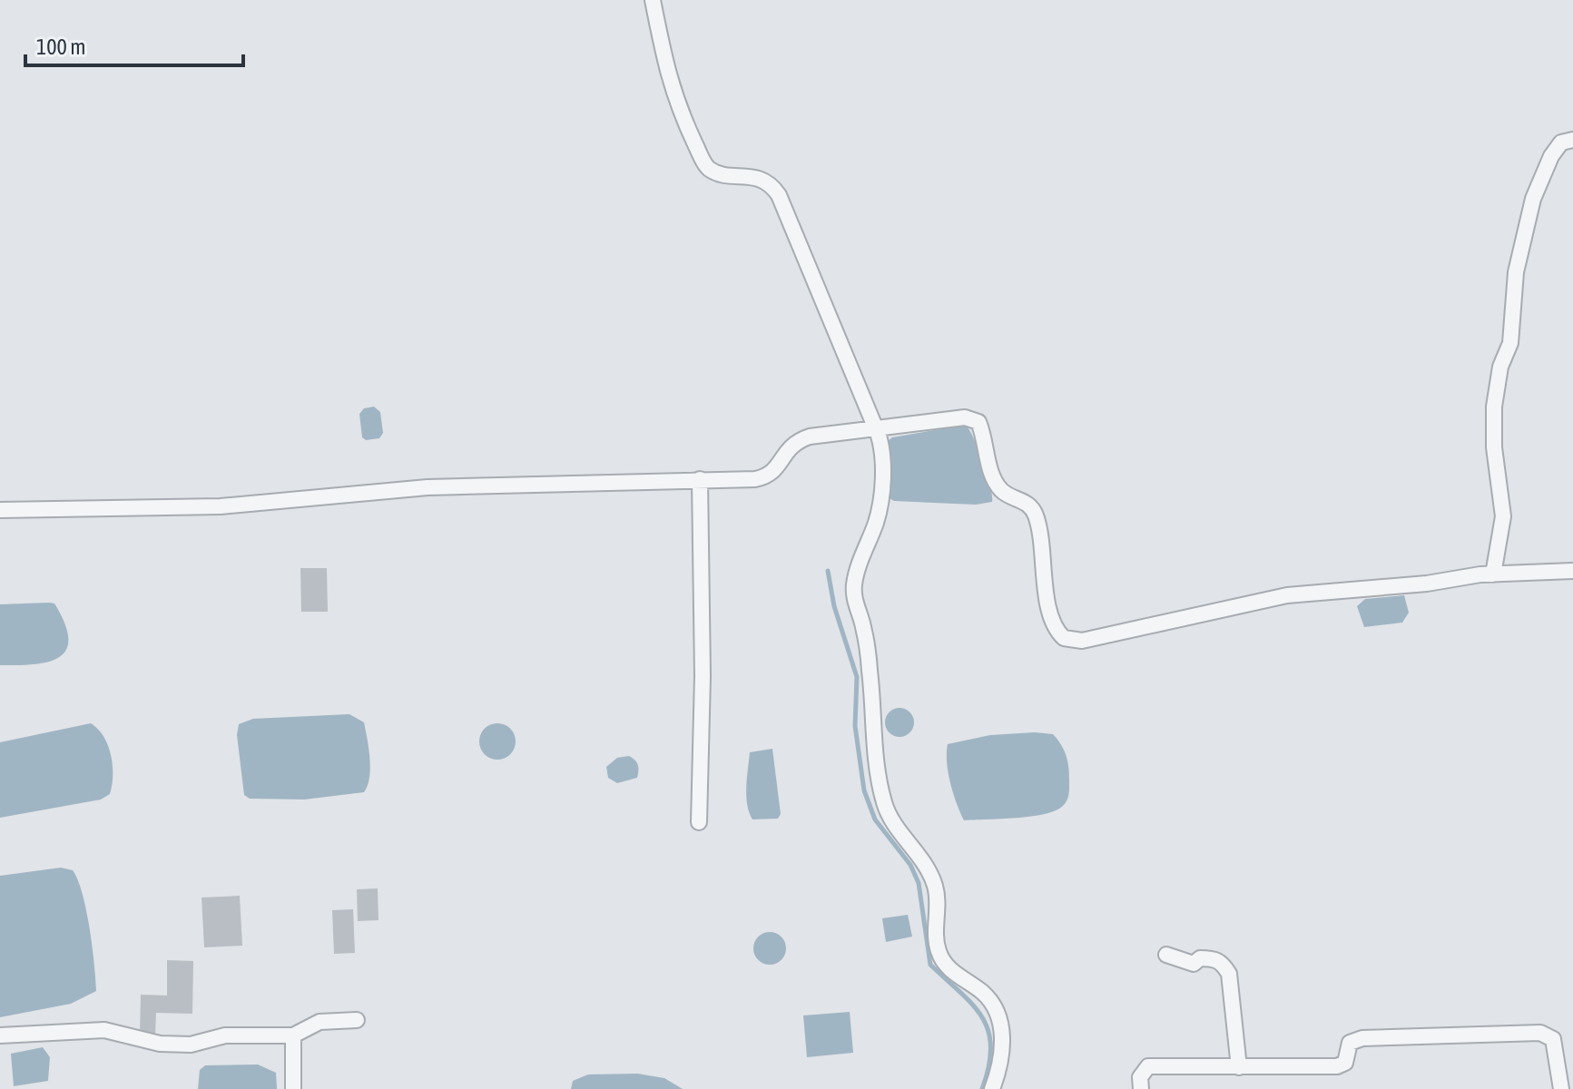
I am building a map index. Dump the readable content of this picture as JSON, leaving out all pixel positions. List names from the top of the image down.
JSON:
{
  "scale_bar": "100 m"
}
